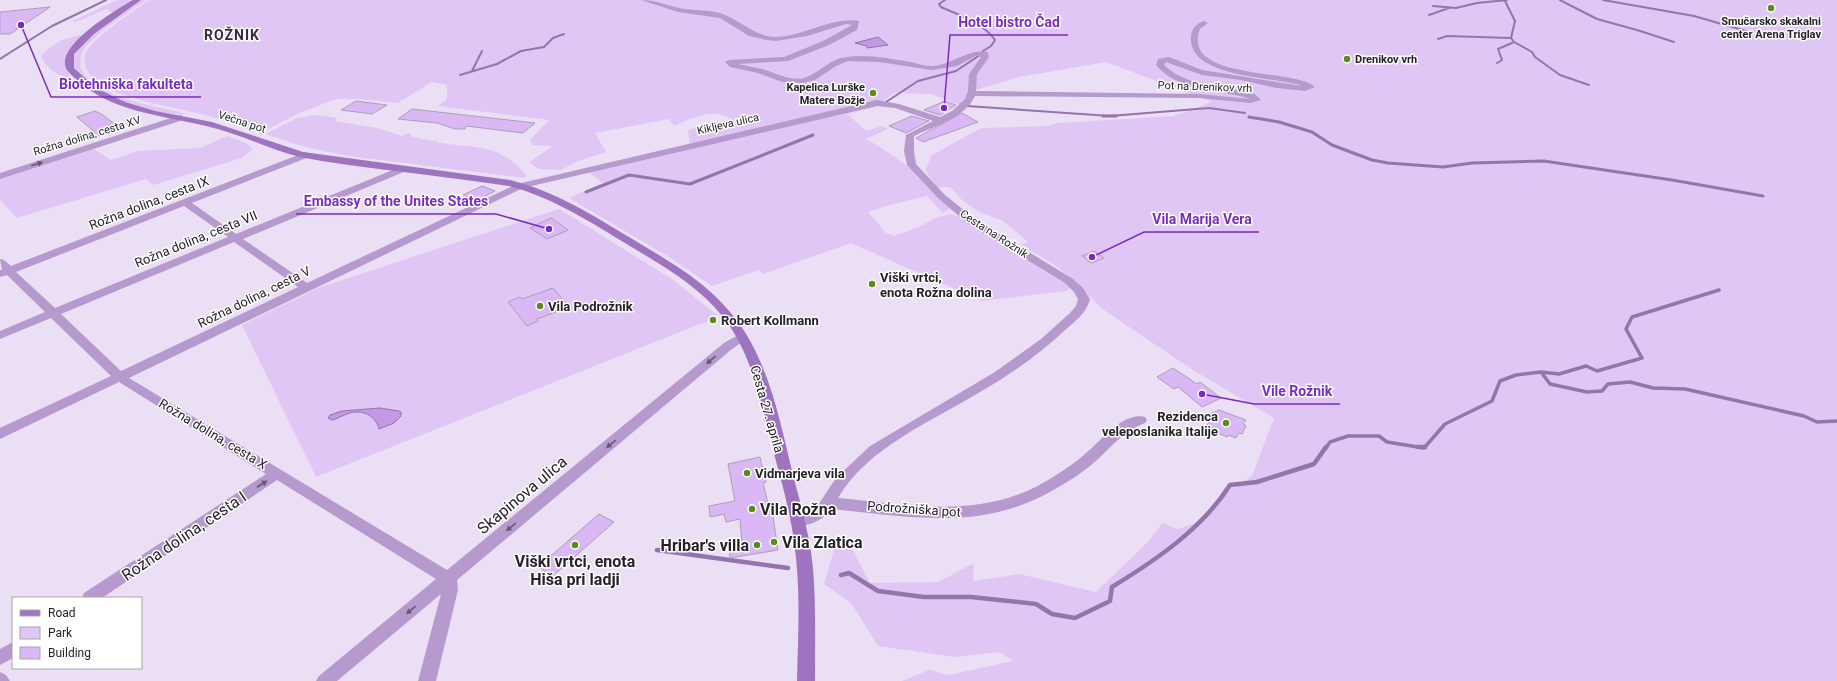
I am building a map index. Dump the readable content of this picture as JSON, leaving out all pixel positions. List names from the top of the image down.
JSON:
{
  "streets": {
    "main road": ["Večna pot", "Cesta 27. aprila"],
    "street": [
      "Pot na Drenikov vrh",
      "Kikljeva ulica",
      "Rožna dolina, cesta XV",
      "Rožna dolina, cesta IX",
      "Cesta na Rožnik",
      "Rožna dolina, cesta VII",
      "Rožna dolina, cesta V",
      "Rožna dolina, cesta X",
      "Skapinova ulica",
      "Podrožniška pot",
      "Rožna dolina, cesta I"
    ]
  },
  "crossings": [
    ["Pot na Drenikov vrh", "Cesta na Rožnik"],
    ["Večna pot", "Kikljeva ulica"],
    ["Večna pot", "Rožna dolina, cesta XV"],
    ["Večna pot", "Rožna dolina, cesta IX"],
    ["Večna pot", "Rožna dolina, cesta VII"],
    ["Večna pot", "Rožna dolina, cesta V"],
    ["Večna pot", "Cesta 27. aprila"],
    ["Kikljeva ulica", "Cesta na Rožnik"],
    ["Kikljeva ulica", "Rožna dolina, cesta V"],
    ["Kikljeva ulica", "Cesta 27. aprila"],
    ["Rožna dolina, cesta IX", "Rožna dolina, cesta X"],
    ["Cesta na Rožnik", "Cesta 27. aprila"],
    ["Cesta na Rožnik", "Podrožniška pot"],
    ["Rožna dolina, cesta VII", "Rožna dolina, cesta X"],
    ["Rožna dolina, cesta V", "Cesta 27. aprila"],
    ["Rožna dolina, cesta V", "Rožna dolina, cesta X"],
    ["Cesta 27. aprila", "Skapinova ulica"],
    ["Rožna dolina, cesta X", "Skapinova ulica"],
    ["Rožna dolina, cesta X", "Rožna dolina, cesta I"]
  ],
  "one_way": ["Rožna dolina, cesta XV", "Skapinova ulica", "Rožna dolina, cesta I"],
  "districts": ["ROŽNIK"],
  "places": [
    "Smučarsko skakalni center Arena Triglav",
    "Biotehniška fakulteta",
    "Drenikov vrh",
    "Kapelica Lurške Matere Božje",
    "Hotel bistro Čad",
    "Embassy of the Unites States",
    "Vila Marija Vera",
    "Viški vrtci, enota Rožna dolina",
    "Vila Podrožnik",
    "Robert Kollmann",
    "Vile Rožnik",
    "Rezidenca veleposlanika Italije",
    "Vidmarjeva vila",
    "Vila Rožna",
    "Vila Zlatica",
    "Viški vrtci, enota Hiša pri ladji",
    "Hribar's villa"
  ],
  "legend": ["Road", "Park", "Building"]
}
